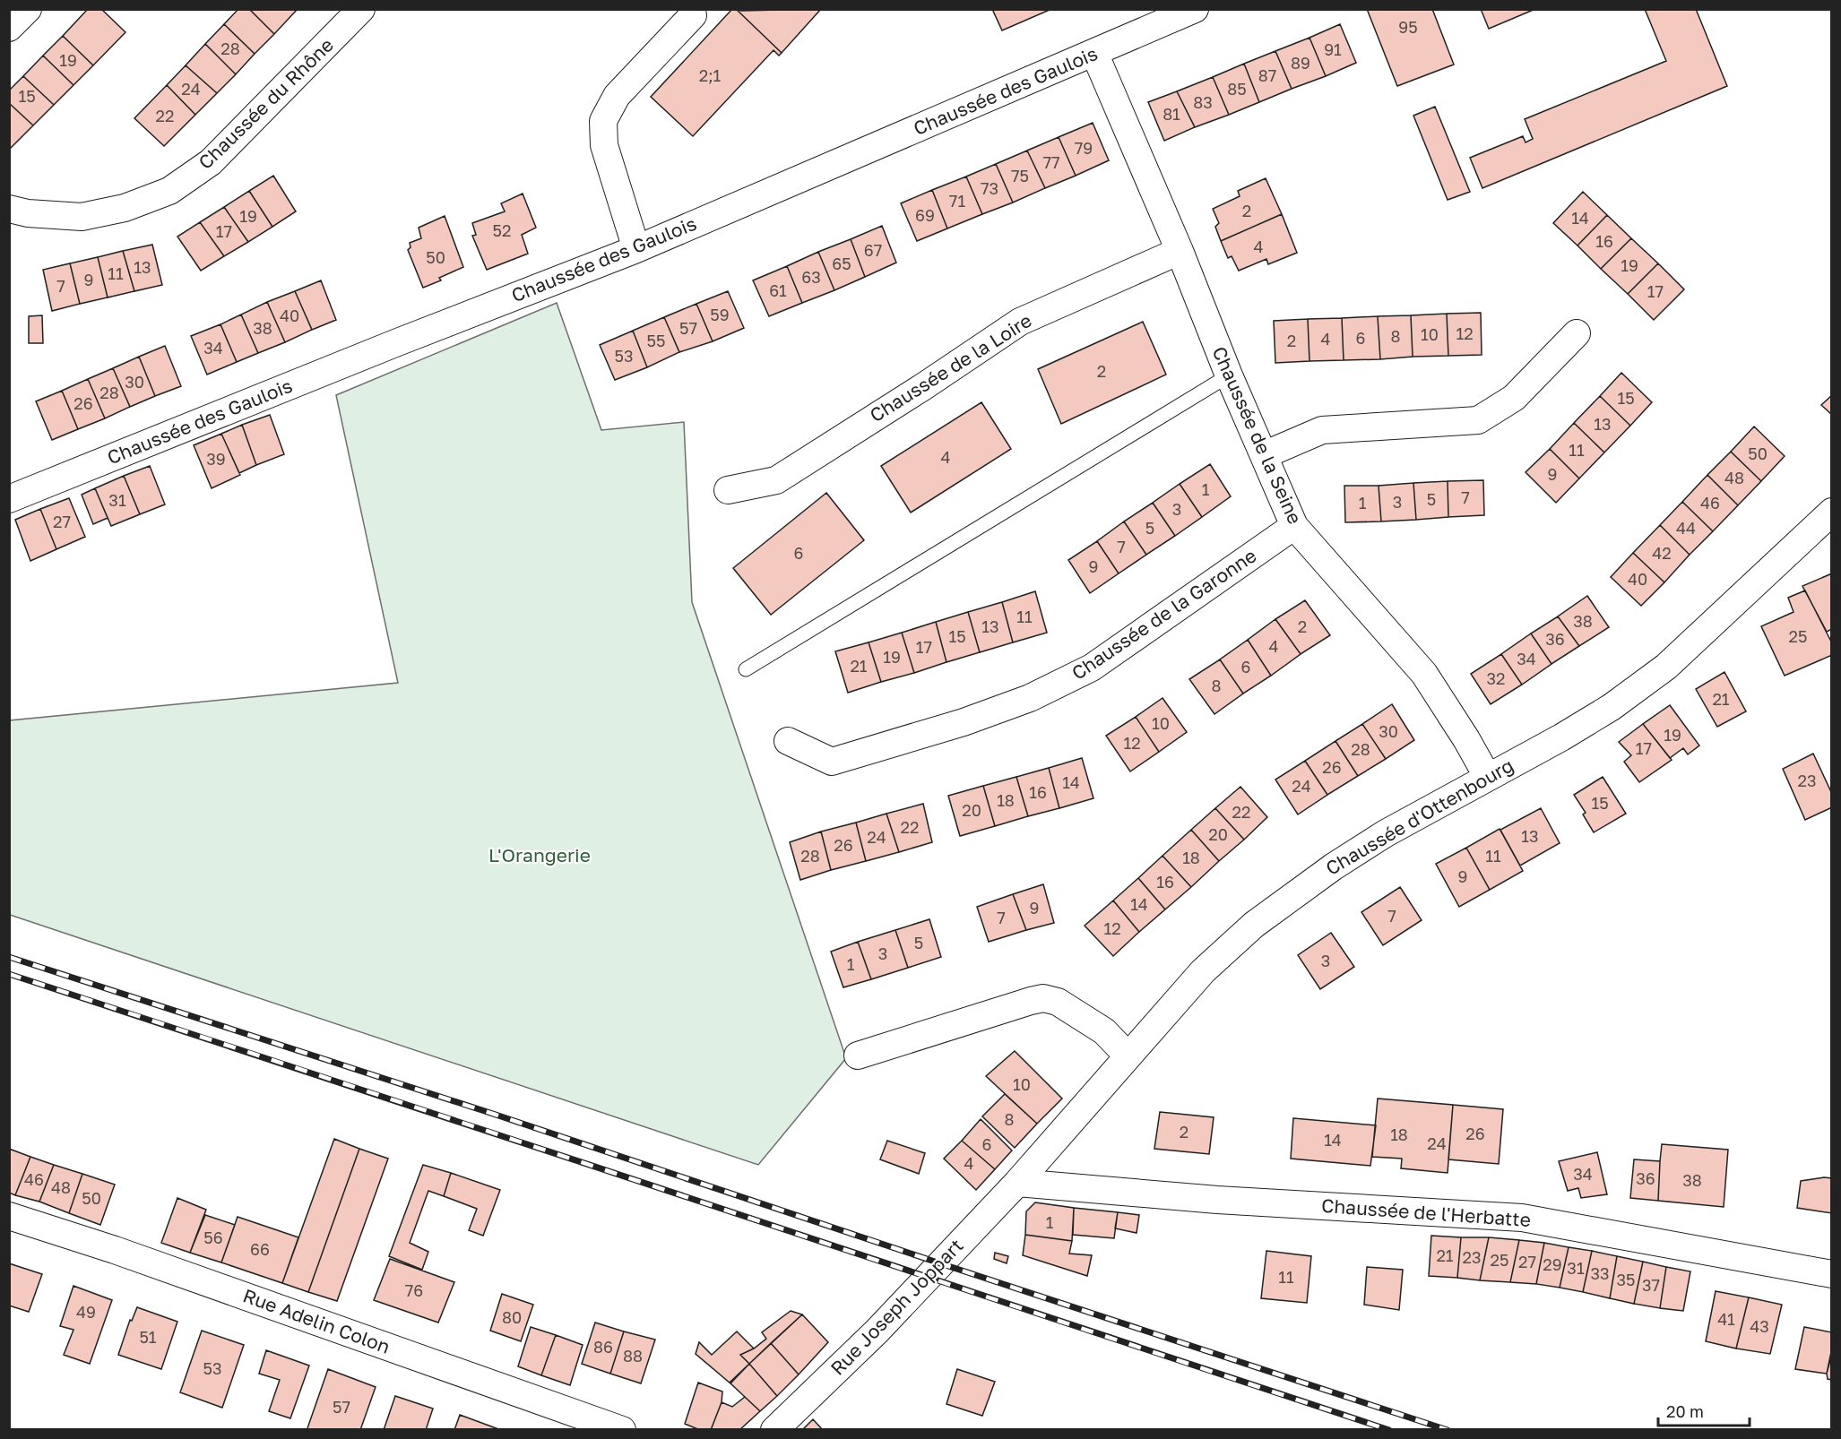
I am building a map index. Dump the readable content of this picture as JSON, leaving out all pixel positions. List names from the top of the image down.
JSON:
{
  "streets": {
    "street": [
      "Chaussée des Gaulois",
      "Chaussée du Rhône",
      "Chaussée de la Loire",
      "Chaussée de la Seine",
      "Chaussée de la Garonne",
      "Chaussée d'Ottenbourg",
      "Chaussée de l'Herbatte",
      "Rue Joseph Joppart",
      "Rue Adelin Colon"
    ]
  },
  "crossings": [
    ["Chaussée des Gaulois", "Chaussée de la Seine"],
    ["Chaussée de la Loire", "Chaussée de la Seine"],
    ["Chaussée de la Seine", "Chaussée de la Garonne"],
    ["Chaussée de la Seine", "Chaussée d'Ottenbourg"],
    ["Chaussée d'Ottenbourg", "Chaussée de l'Herbatte"],
    ["Chaussée d'Ottenbourg", "Rue Joseph Joppart"],
    ["Chaussée de l'Herbatte", "Rue Joseph Joppart"]
  ],
  "parks": ["L'Orangerie"],
  "house_numbers": [
    "95",
    "28",
    "91",
    "19",
    "89",
    "2;1",
    "87",
    "24",
    "85",
    "15",
    "83",
    "81",
    "22",
    "79",
    "77",
    "75",
    "73",
    "71",
    "2",
    "69",
    "19",
    "14",
    "52",
    "17",
    "16",
    "4",
    "67",
    "50",
    "65",
    "19",
    "13",
    "11",
    "63",
    "9",
    "7",
    "61",
    "17",
    "59",
    "40",
    "38",
    "57",
    "12",
    "10",
    "8",
    "6",
    "4",
    "55",
    "2",
    "34",
    "53",
    "2",
    "30",
    "28",
    "15",
    "26",
    "13",
    "11",
    "50",
    "4",
    "39",
    "9",
    "48",
    "1",
    "7",
    "5",
    "31",
    "3",
    "1",
    "46",
    "3",
    "27",
    "5",
    "44",
    "7",
    "6",
    "42",
    "9",
    "40",
    "11",
    "38",
    "13",
    "2",
    "15",
    "25",
    "36",
    "4",
    "17",
    "19",
    "34",
    "21",
    "6",
    "32",
    "8",
    "21",
    "10",
    "30",
    "19",
    "12",
    "17",
    "28",
    "26",
    "23",
    "14",
    "24",
    "16",
    "18",
    "15",
    "20",
    "22",
    "22",
    "20",
    "13",
    "24",
    "26",
    "28",
    "11",
    "18",
    "9",
    "16",
    "14",
    "9",
    "7",
    "7",
    "12",
    "5",
    "3",
    "3",
    "1",
    "10",
    "8",
    "2",
    "26",
    "18",
    "14",
    "24",
    "6",
    "4",
    "34",
    "36",
    "46",
    "38",
    "48",
    "50",
    "1",
    "56",
    "66",
    "21",
    "23",
    "25",
    "27",
    "29",
    "31",
    "33",
    "11",
    "35",
    "37",
    "76",
    "49",
    "80",
    "41",
    "43",
    "51",
    "86",
    "88",
    "53",
    "57"
  ],
  "scale_bar": "20 m"
}
